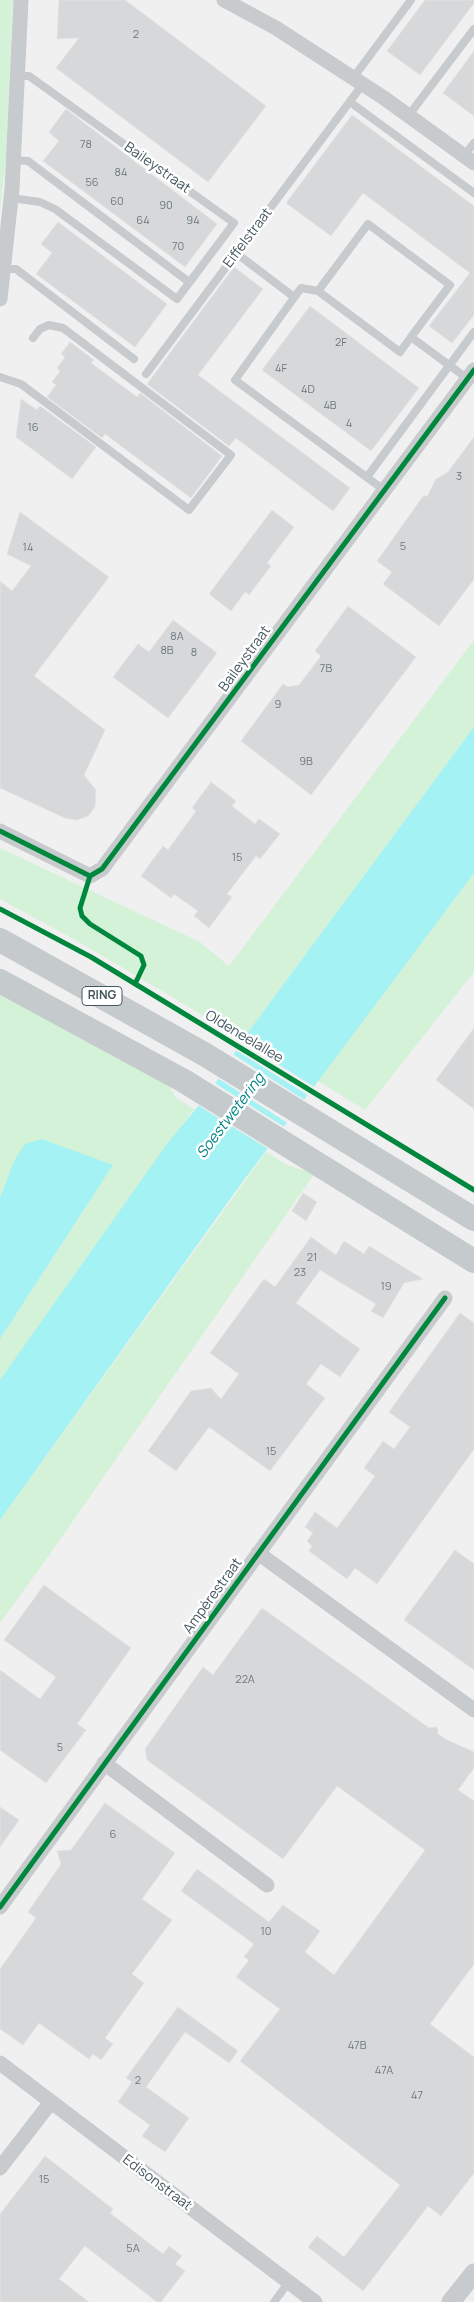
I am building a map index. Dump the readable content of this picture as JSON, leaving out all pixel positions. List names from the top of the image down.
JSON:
{
  "streets": {
    "main road": ["RING"],
    "street": ["Baileystraat", "Ampèrestraat", "Edisonstraat"],
    "lane": ["Eiffelstraat"],
    "cycle path": ["Oldeneelallee"]
  },
  "water": ["Soestwetering"],
  "house_numbers": [
    "2",
    "78",
    "84",
    "56",
    "60",
    "90",
    "64",
    "94",
    "70",
    "2F",
    "4F",
    "4D",
    "4B",
    "4",
    "16",
    "3",
    "5",
    "14",
    "8A",
    "8B",
    "8",
    "7B",
    "9",
    "9B",
    "15",
    "21",
    "23",
    "19",
    "15",
    "22A",
    "5",
    "6",
    "10",
    "47B",
    "47A",
    "2",
    "47",
    "15",
    "5A"
  ]
}
